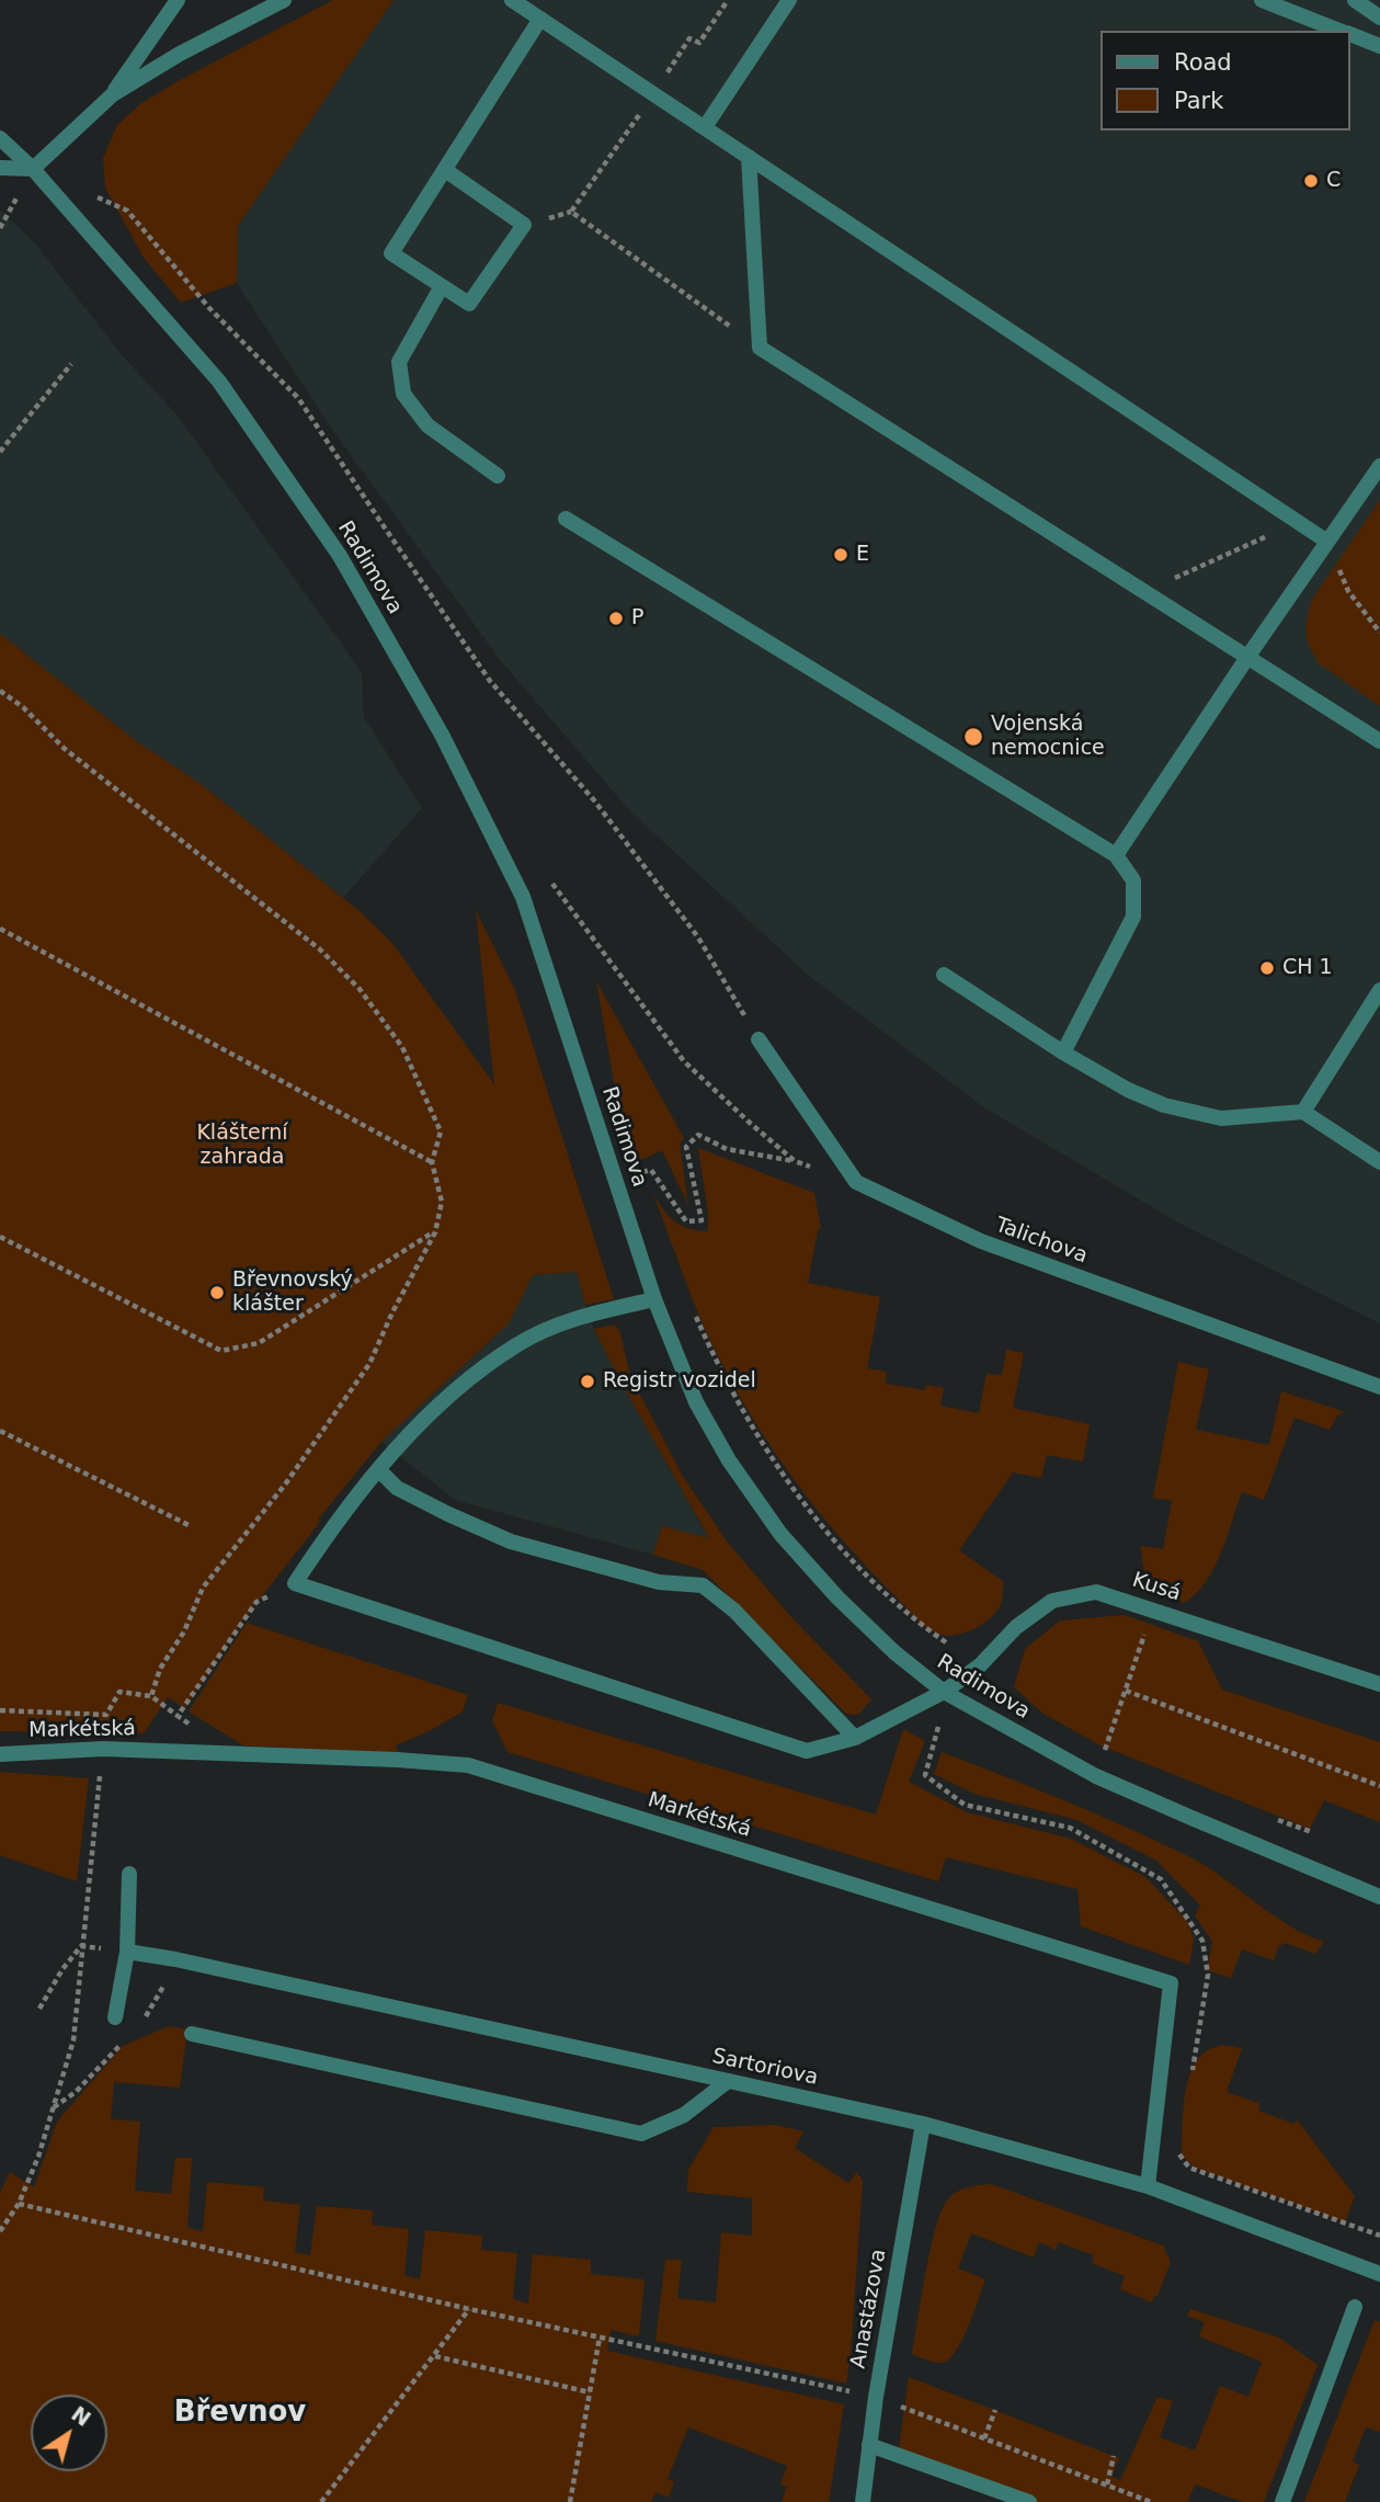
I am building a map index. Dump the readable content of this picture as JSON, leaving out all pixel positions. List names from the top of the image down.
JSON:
{
  "streets": {
    "street": [
      "Radimova",
      "Talichova",
      "Kusá",
      "Markétská",
      "Sartoriova",
      "Anastázova"
    ]
  },
  "crossings": [
    ["Radimova", "Kusá"],
    ["Markétská", "Sartoriova"],
    ["Sartoriova", "Anastázova"]
  ],
  "districts": ["Břevnov"],
  "parks": ["Klášterní zahrada"],
  "places": [
    "C",
    "E",
    "P",
    "Vojenská nemocnice",
    "CH 1",
    "Břevnovský klášter",
    "Registr vozidel"
  ],
  "legend": ["Road", "Park"],
  "north": "top right"
}
